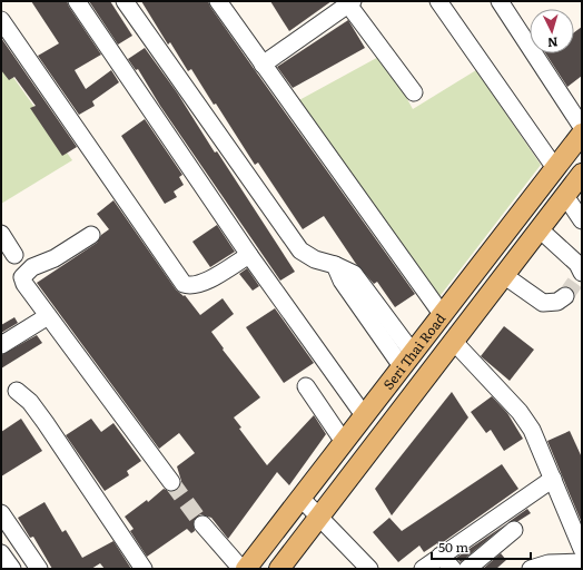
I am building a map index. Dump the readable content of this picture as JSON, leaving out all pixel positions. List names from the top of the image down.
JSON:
{
  "streets": {
    "main road": ["Seri Thai Road"]
  },
  "scale_bar": "50 m",
  "north": "bottom"
}
